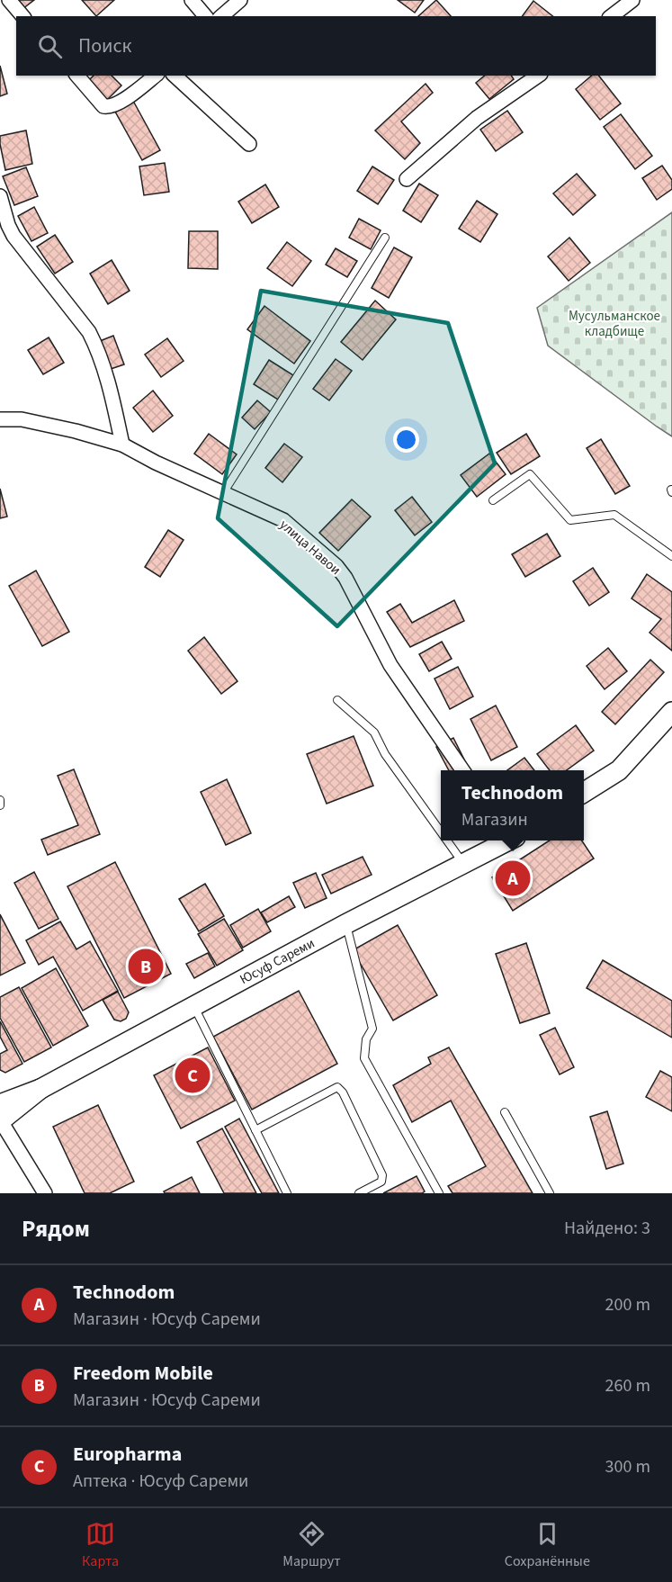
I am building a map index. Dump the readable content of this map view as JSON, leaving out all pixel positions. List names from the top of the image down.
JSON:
{
  "streets": {
    "main road": ["Юсуф Сареми"],
    "street": ["улица Навои"]
  },
  "parks": ["Мусульманское кладбище"],
  "page": {
    "search": "Поиск",
    "popup": ["Technodom", "Магазин"],
    "pins": ["A", "B", "C"],
    "heading": ["Рядом", "Найдено: 3"],
    "list": [
      {
        "mark": "A",
        "name": "Technodom",
        "note": "Магазин · Юсуф Сареми",
        "value": "200 m"
      },
      {
        "mark": "B",
        "name": "Freedom Mobile",
        "note": "Магазин · Юсуф Сареми",
        "value": "260 m"
      },
      {
        "mark": "C",
        "name": "Europharma",
        "note": "Аптека · Юсуф Сареми",
        "value": "300 m"
      }
    ],
    "nav": ["Карта", "Маршрут", "Сохранённые"]
  }
}
